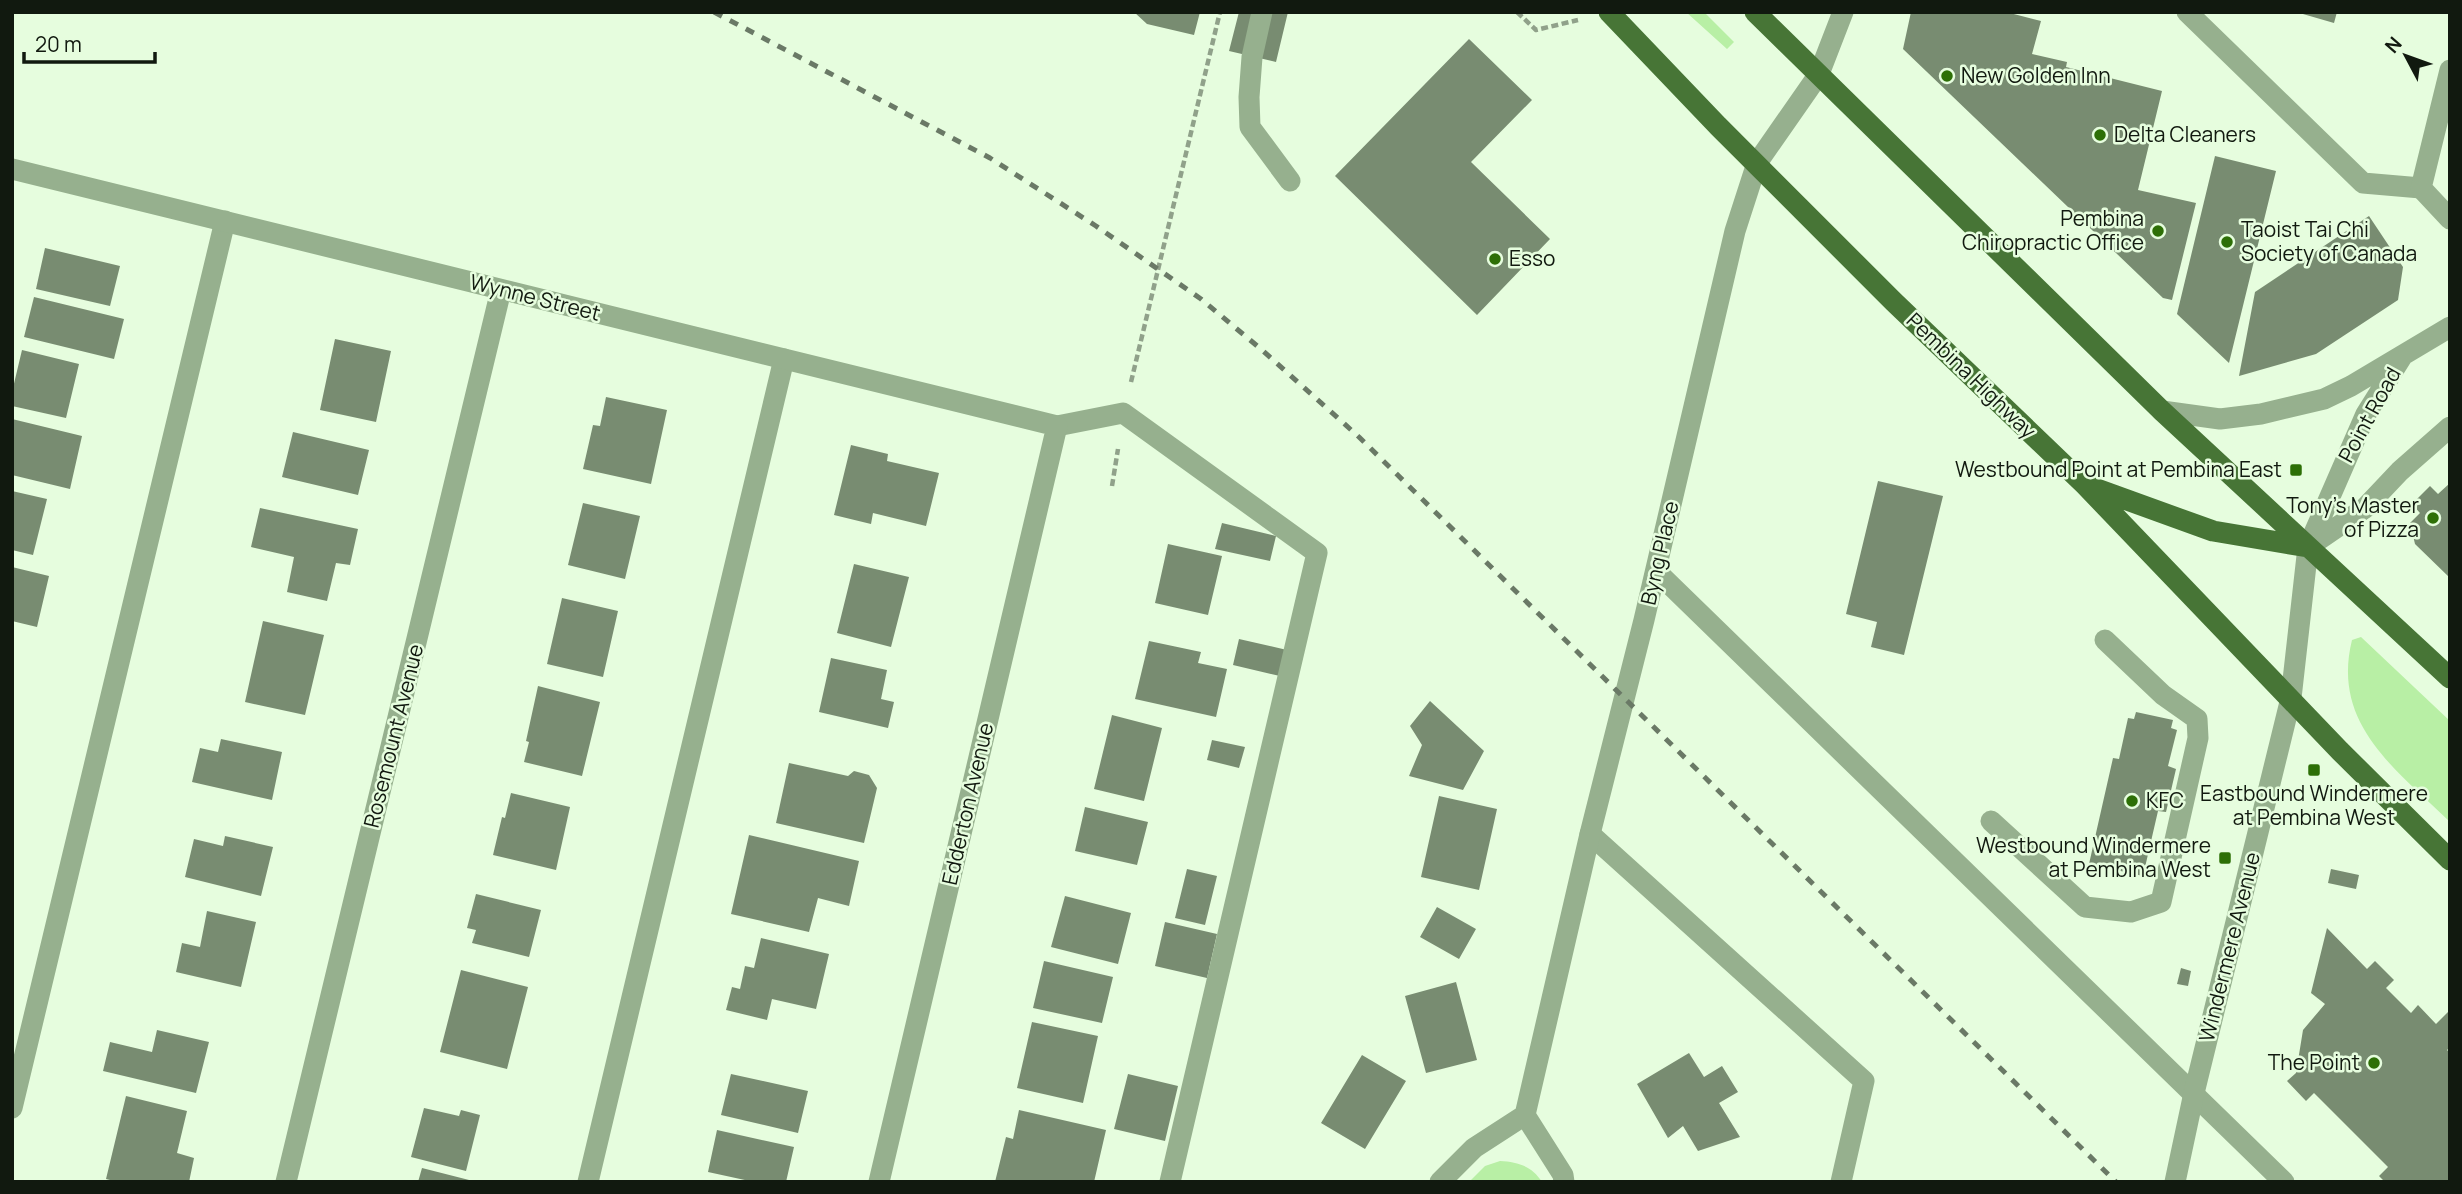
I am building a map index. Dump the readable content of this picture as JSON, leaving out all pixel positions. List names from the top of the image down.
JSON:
{
  "streets": {
    "main road": ["Pembina Highway"],
    "street": [
      "Wynne Street",
      "Point Road",
      "Byng Place",
      "Rosemount Avenue",
      "Edderton Avenue",
      "Windermere Avenue"
    ]
  },
  "crossings": [
    ["Wynne Street", "Rosemount Avenue"],
    ["Wynne Street", "Edderton Avenue"],
    ["Pembina Highway", "Byng Place"],
    ["Pembina Highway", "Windermere Avenue"],
    ["Point Road", "Windermere Avenue"]
  ],
  "places": {
    "other": [
      "New Golden Inn",
      "Delta Cleaners",
      "Pembina Chiropractic Office",
      "Taoist Tai Chi Society of Canada",
      "Esso",
      "Tony's Master of Pizza",
      "KFC",
      "The Point"
    ],
    "transit": ["Westbound Point at Pembina East", "Eastbound Windermere at Pembina West", "Westbound Windermere at Pembina West"]
  },
  "scale_bar": "20 m",
  "north": "top left"
}
